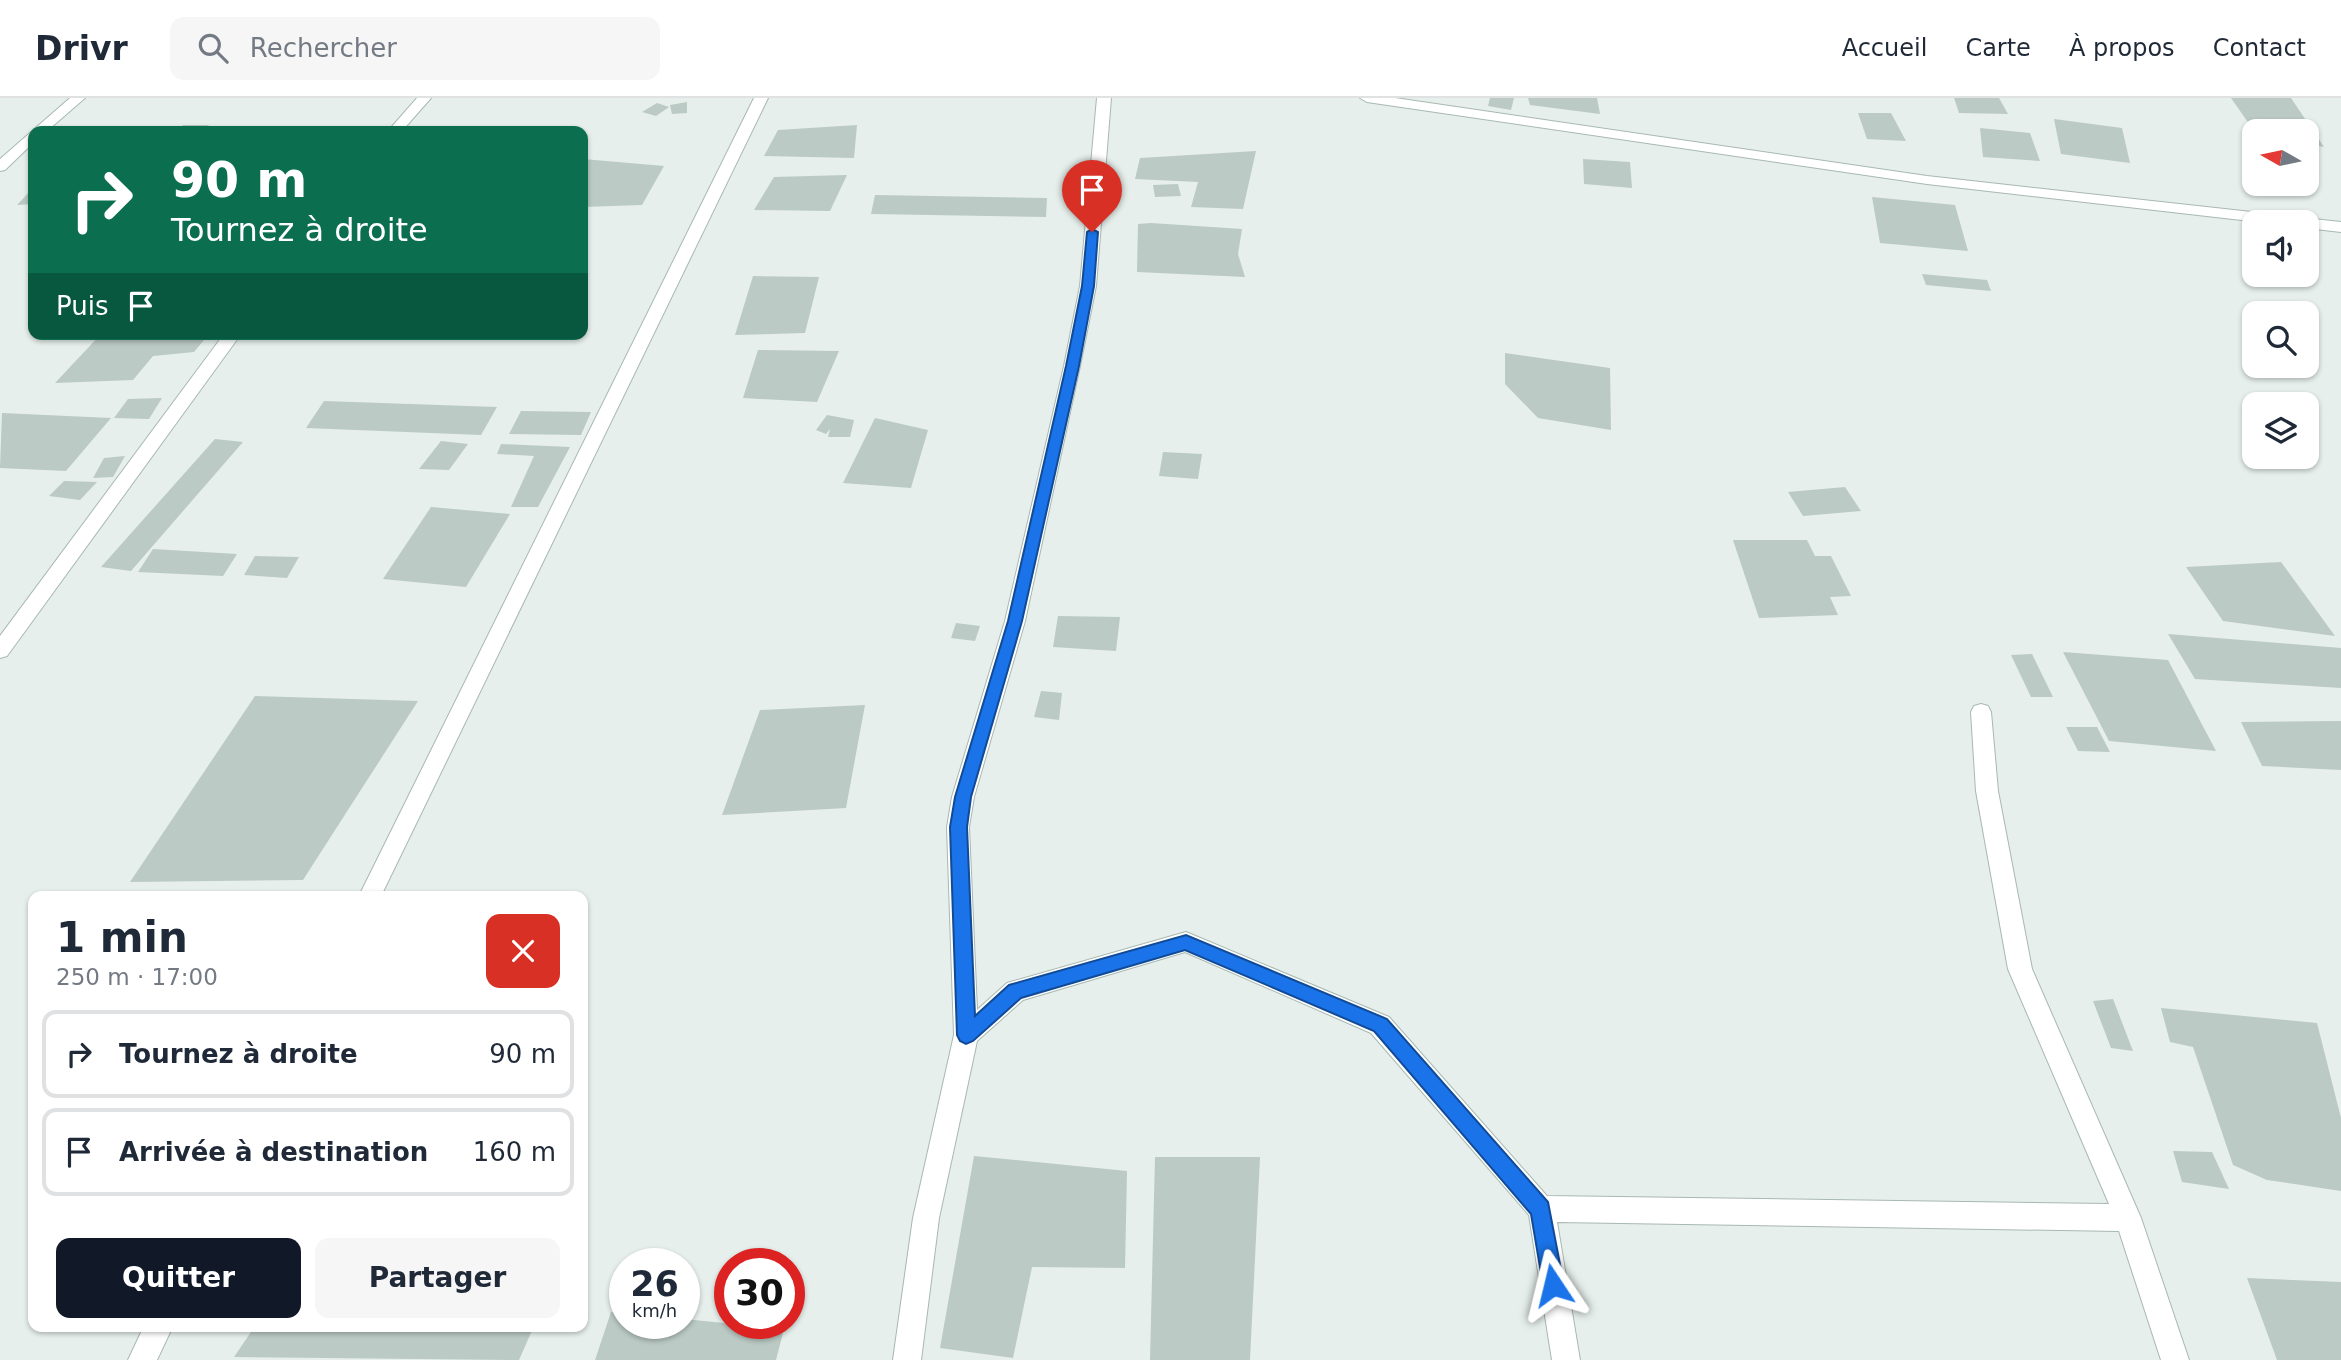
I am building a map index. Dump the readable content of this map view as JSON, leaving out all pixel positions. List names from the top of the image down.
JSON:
{
  "north": "left",
  "page": {
    "header": "Drivr",
    "search": "Rechercher",
    "nav": [
      "Accueil",
      "Carte",
      "À propos",
      "Contact"
    ],
    "turn": ["90 m", "Tournez à droite"],
    "then": "Puis",
    "heading": ["1 min", "250 m · 17:00"],
    "list": [
      {
        "name": "Tournez à droite",
        "value": "90 m"
      },
      {
        "name": "Arrivée à destination",
        "value": "160 m"
      }
    ],
    "buttons": ["Quitter", "Partager"],
    "speed": "26 km/h",
    "limit": "30"
  }
}
